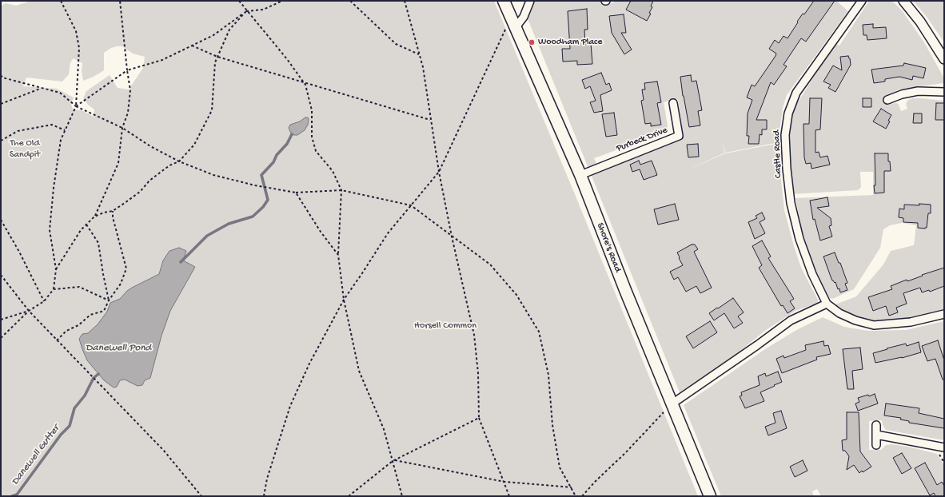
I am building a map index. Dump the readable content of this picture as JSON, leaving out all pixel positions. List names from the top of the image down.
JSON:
{
  "streets": {
    "main road": ["Shore's Road"],
    "street": ["Purbeck Drive", "Castle Road"]
  },
  "crossings": [
    ["Purbeck Drive", "Shore's Road"]
  ],
  "water": ["Danewell Pond", "Danewell Gutter"],
  "parks": ["The Old Sandpit", "Horsell Common"],
  "places": ["Woodham Place"]
}
